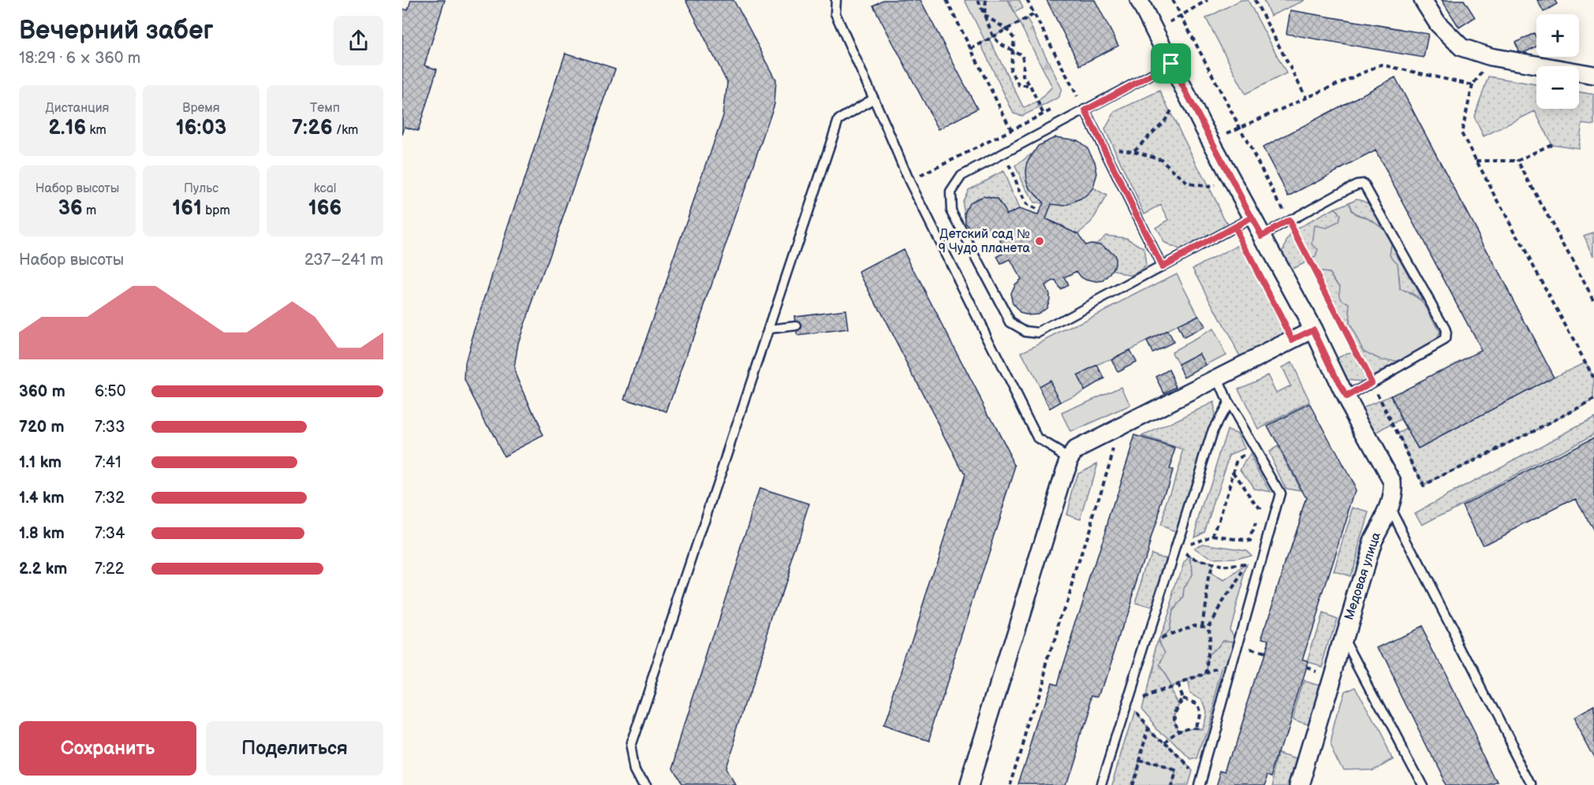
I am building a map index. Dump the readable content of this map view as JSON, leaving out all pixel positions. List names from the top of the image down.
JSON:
{
  "streets": {
    "street": ["Медовая улица"]
  },
  "places": ["Детский сад № 9 Чудо планета"],
  "page": {
    "heading": ["Вечерний забег", "18:29 · 6 × 360 m"],
    "map_buttons": ["+", "−"],
    "stats": [
      ["Дистанция", "2.16 km"],
      ["Время", "16:03"],
      ["Темп", "7:26 /km"],
      ["Набор высоты", "36 m"],
      ["Пульс", "161 bpm"],
      ["kcal", "166"]
    ],
    "chart": ["Набор высоты", "237–241 m"],
    "list": [
      {
        "name": "360 m",
        "note": "6:50"
      },
      {
        "name": "720 m",
        "note": "7:33"
      },
      {
        "name": "1.1 km",
        "note": "7:41"
      },
      {
        "name": "1.4 km",
        "note": "7:32"
      },
      {
        "name": "1.8 km",
        "note": "7:34"
      },
      {
        "name": "2.2 km",
        "note": "7:22"
      }
    ],
    "buttons": ["Сохранить", "Поделиться"]
  }
}
